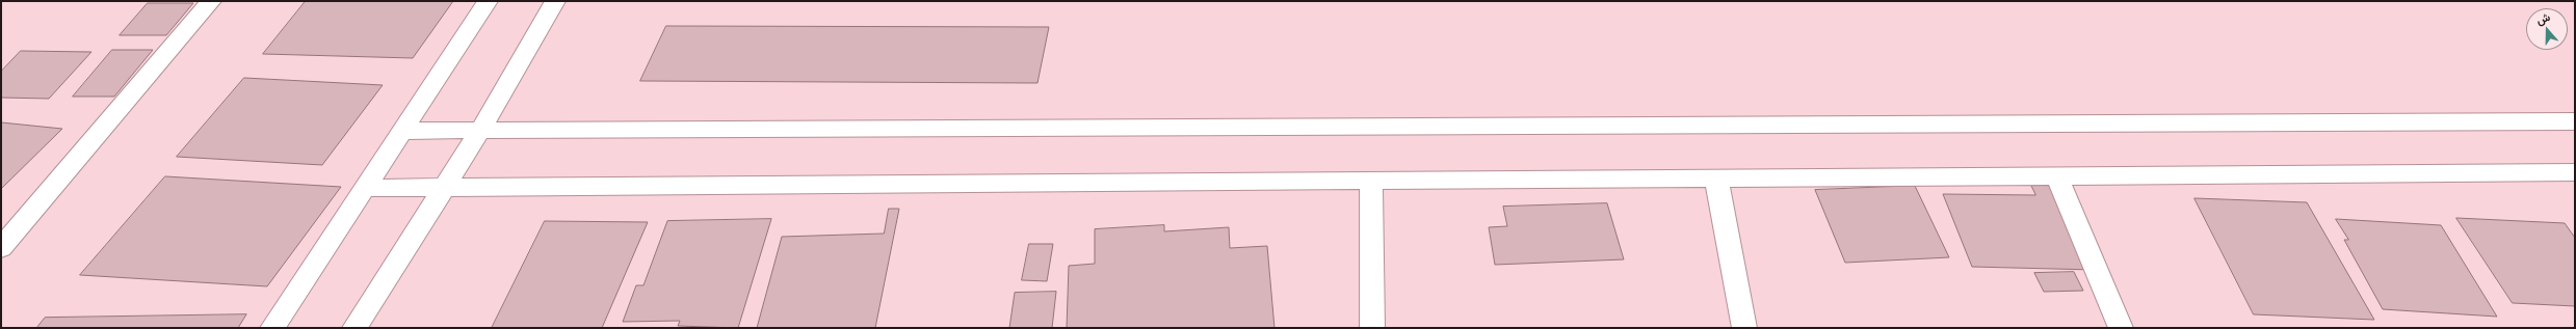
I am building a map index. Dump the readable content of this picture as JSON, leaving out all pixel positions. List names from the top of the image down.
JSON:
{
  "north": "top"
}
